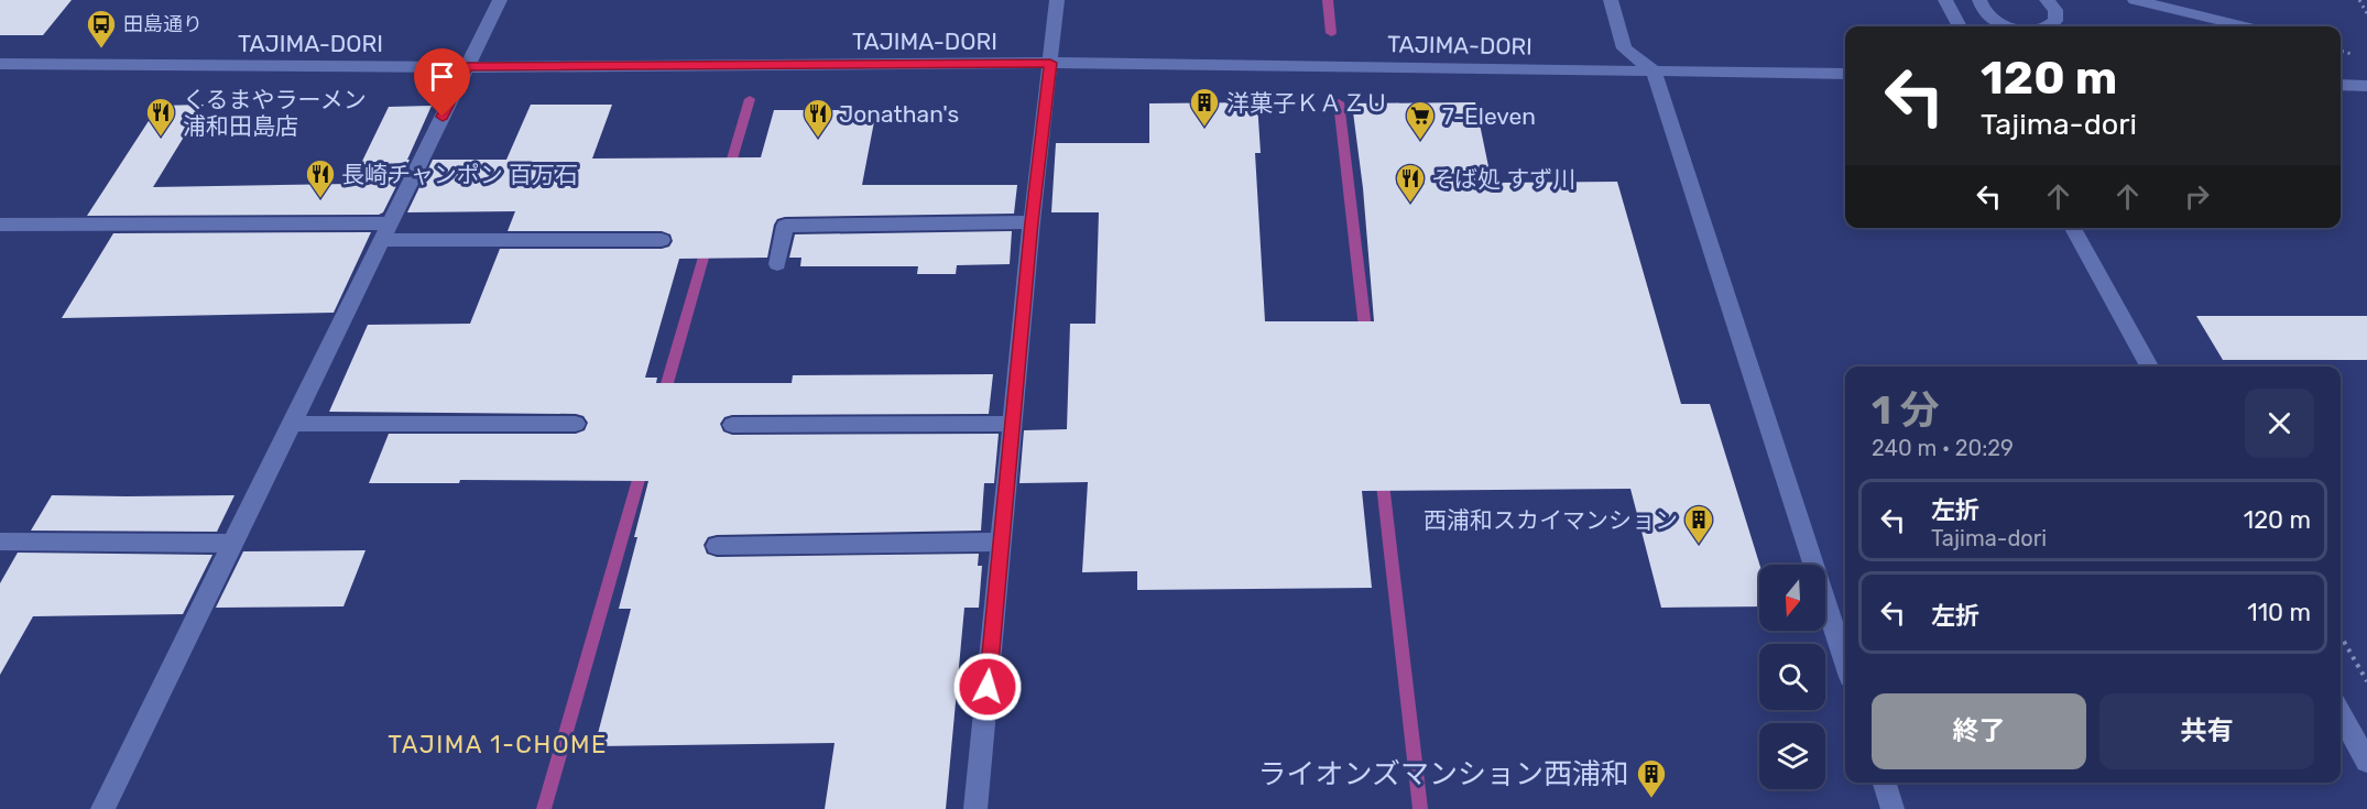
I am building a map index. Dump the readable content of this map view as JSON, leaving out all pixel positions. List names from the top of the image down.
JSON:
{
  "streets": {
    "street": ["TAJIMA-DORI"]
  },
  "districts": ["TAJIMA 1-CHOME"],
  "places": {
    "bus stop": ["田島通り"],
    "building": ["洋菓子ＫＡＺＵ", "西浦和スカイマンション", "ライオンズマンション西浦和"],
    "restaurant": [
      "くるまやラーメン 浦和田島店",
      "Jonathan's",
      "長崎チャンポン 百万石",
      "そば処 すず川"
    ],
    "supermarket": ["7-Eleven"]
  },
  "north": "bottom",
  "page": {
    "turn": ["120 m", "Tajima-dori"],
    "heading": ["1 分", "240 m · 20:29"],
    "list": [
      {
        "name": "左折",
        "note": "Tajima-dori",
        "value": "120 m"
      },
      {
        "name": "左折",
        "value": "110 m"
      }
    ],
    "buttons": ["終了", "共有"]
  }
}
